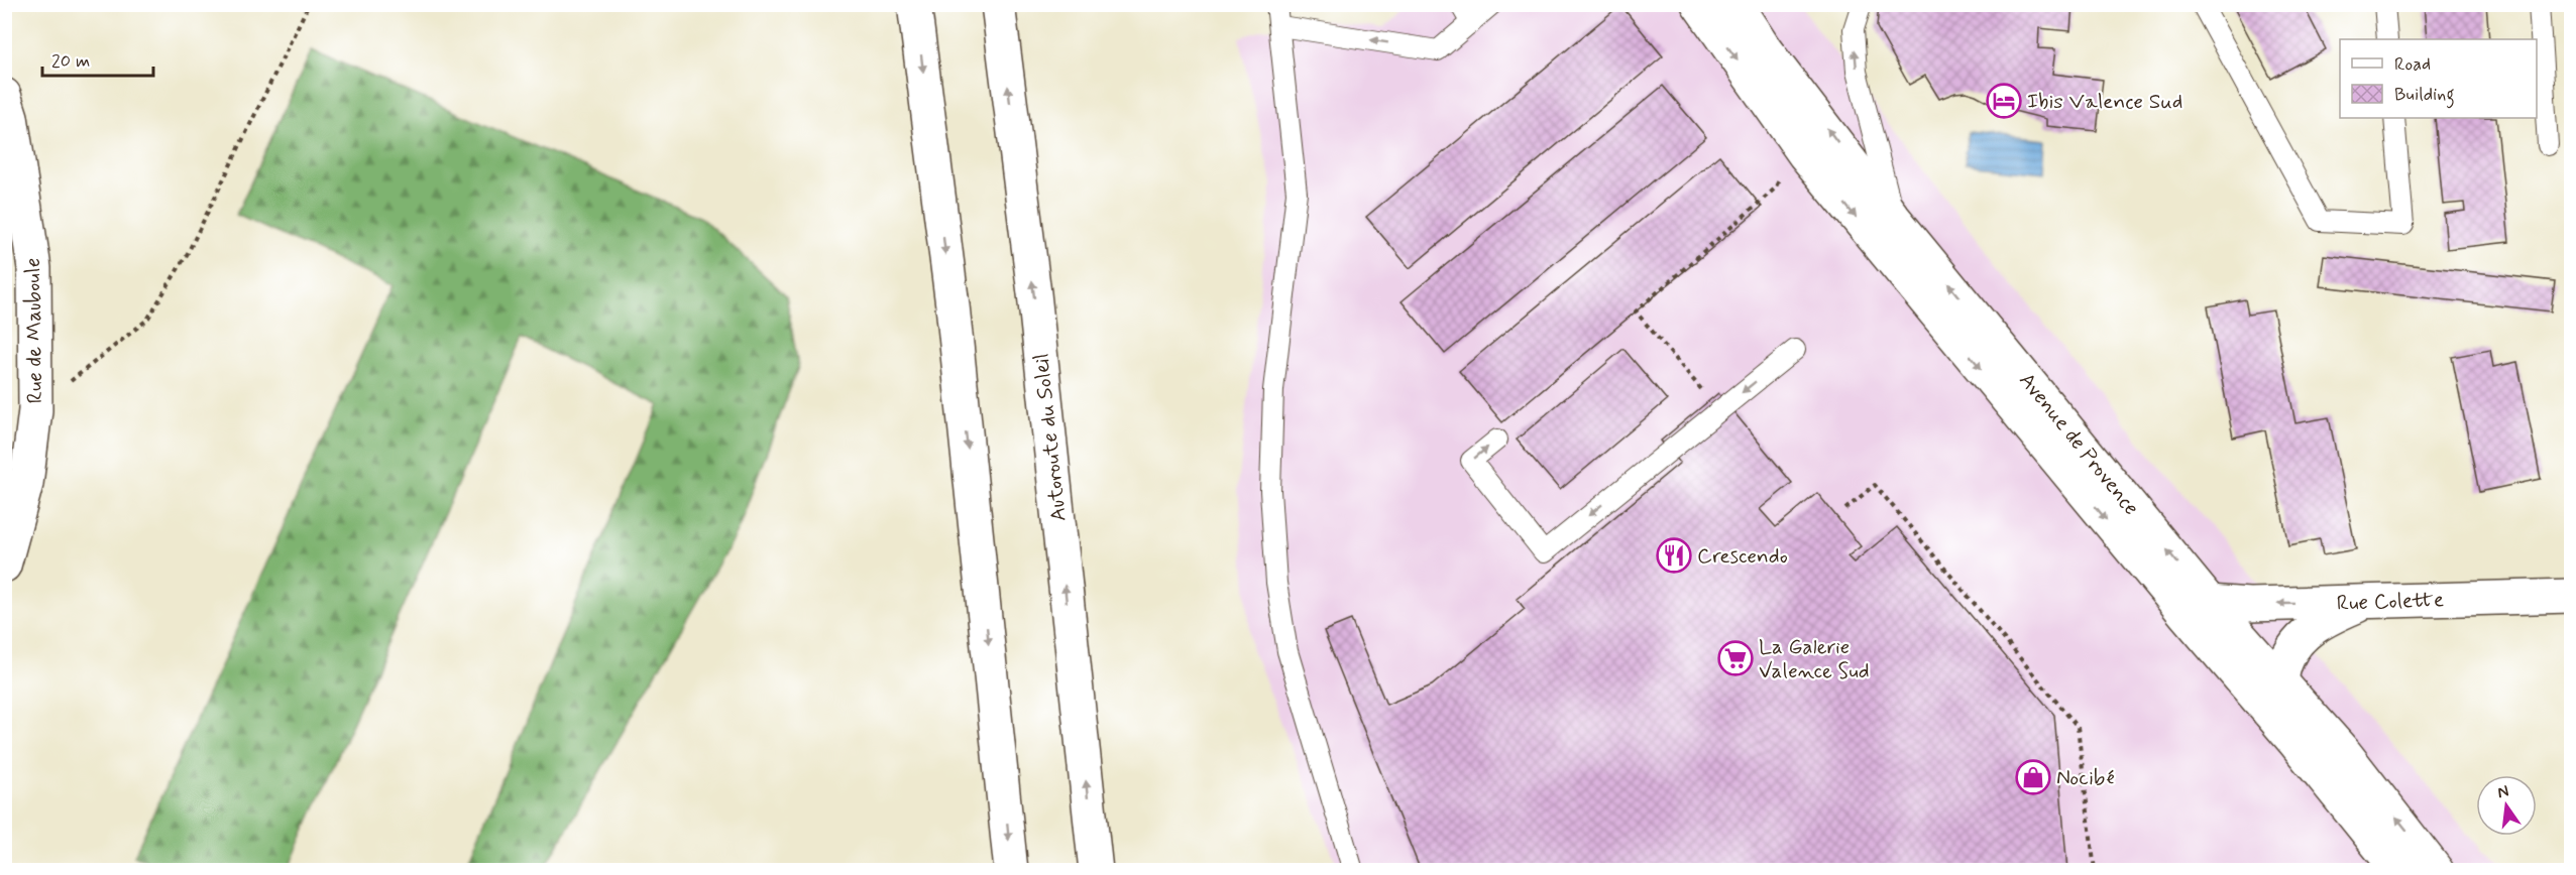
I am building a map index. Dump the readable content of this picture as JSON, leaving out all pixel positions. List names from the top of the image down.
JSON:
{
  "streets": {
    "main road": [
      "Rue de Mauboule",
      "Autoroute du Soleil",
      "Avenue de Provence",
      "Rue Colette"
    ]
  },
  "crossings": [
    ["Avenue de Provence", "Rue Colette"]
  ],
  "one_way": ["Rue Colette"],
  "places": {
    "hotel": ["Ibis Valence Sud"],
    "restaurant": ["Crescendo"],
    "supermarket": ["La Galerie Valence Sud"],
    "shop": ["Nocibé"]
  },
  "legend": ["Road", "Building"],
  "scale_bar": "20 m",
  "north": "top"
}
